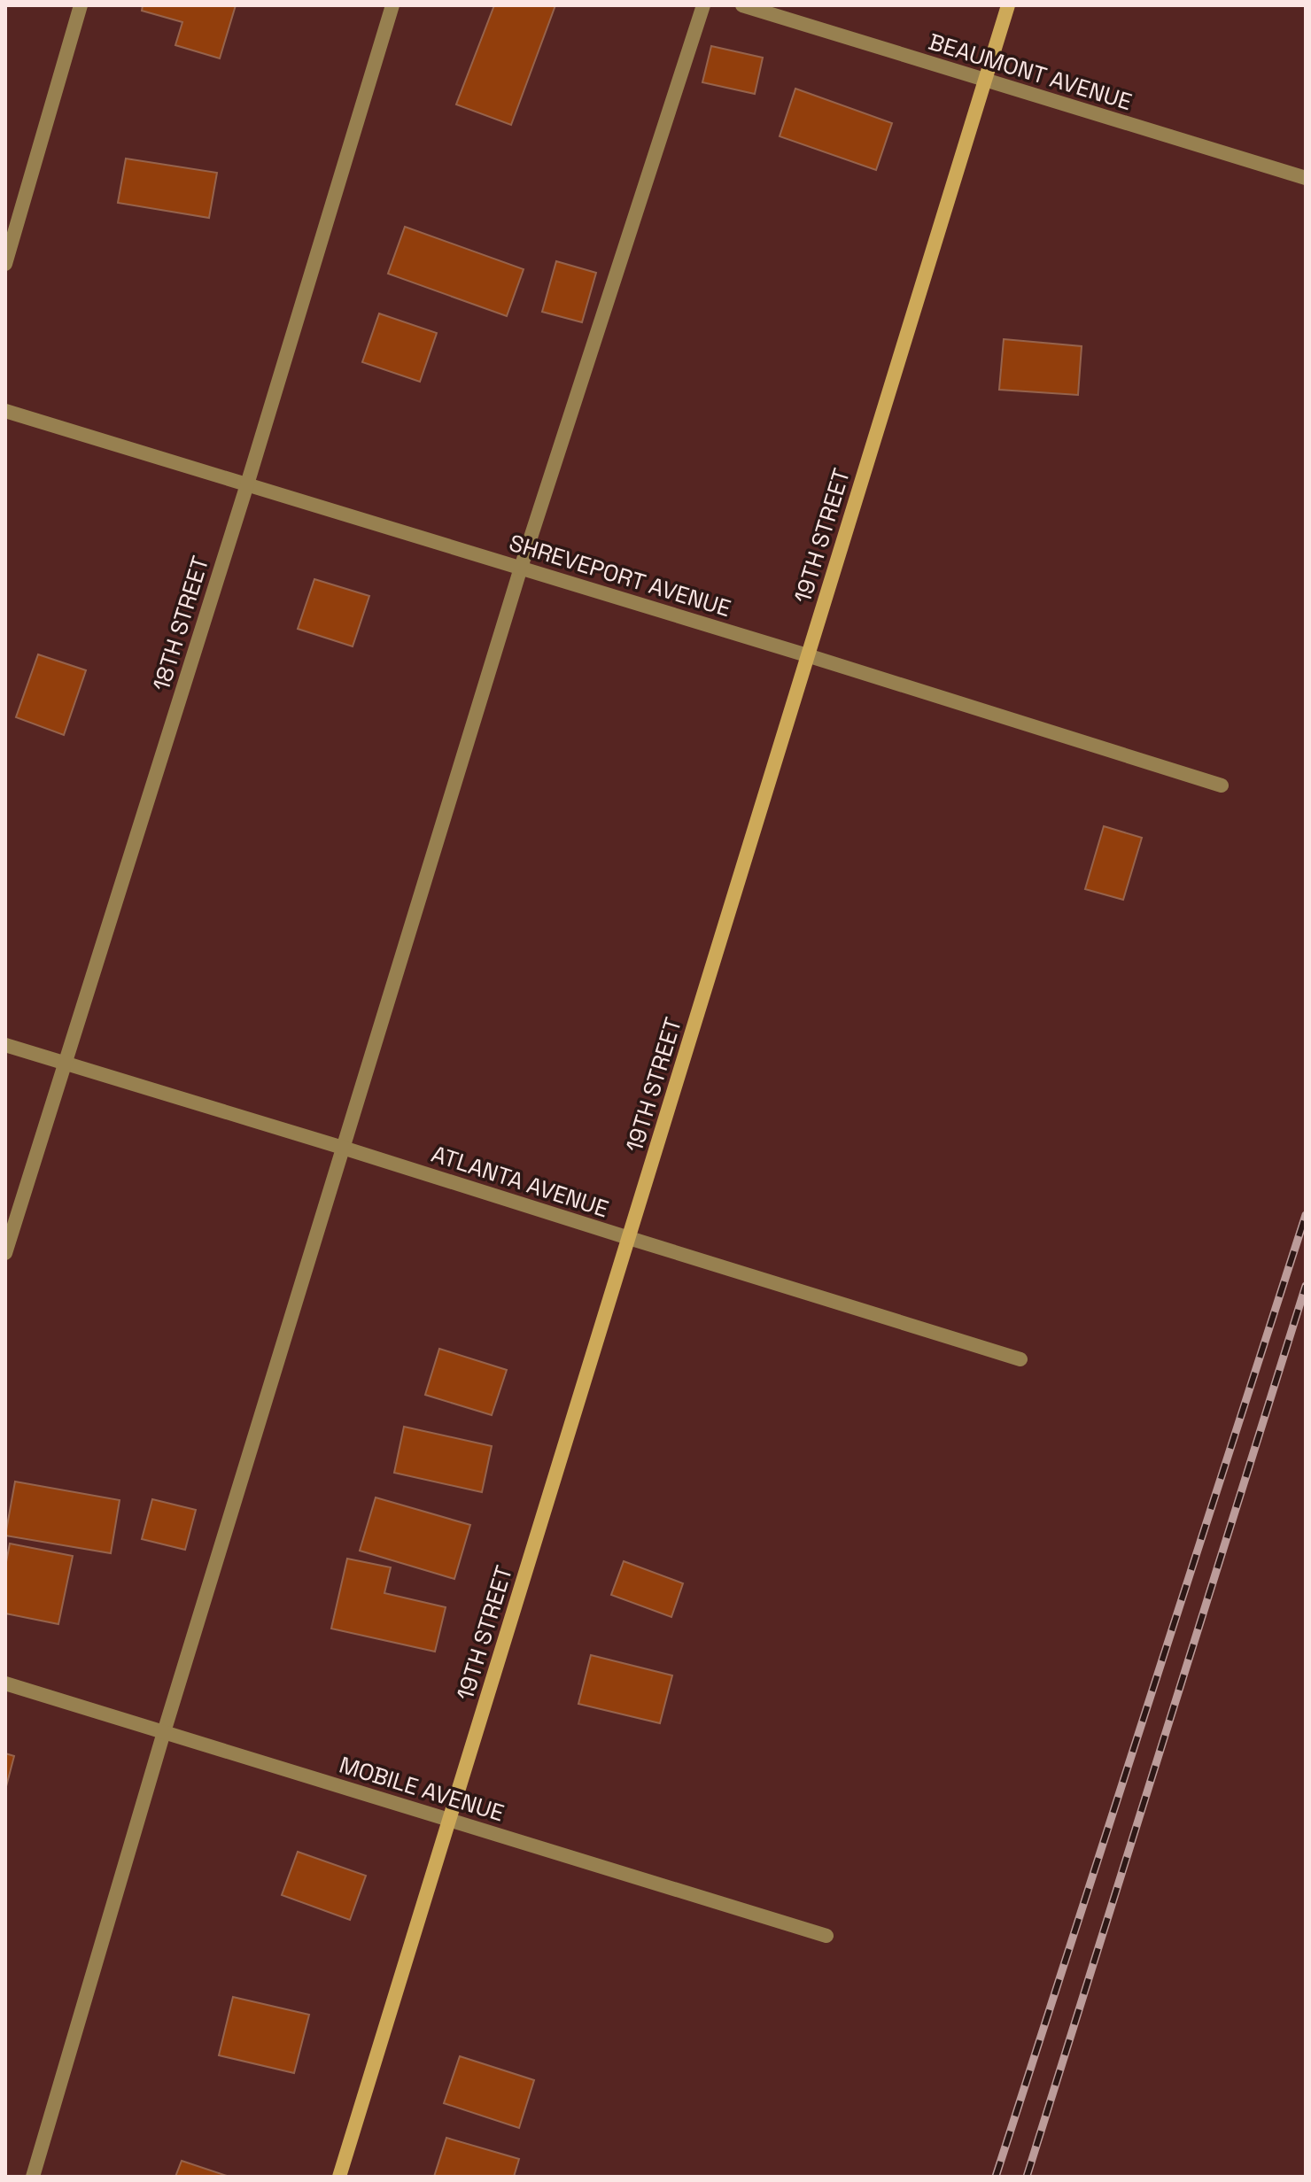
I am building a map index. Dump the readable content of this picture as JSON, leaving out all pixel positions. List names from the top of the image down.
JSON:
{
  "streets": {
    "street": [
      "BEAUMONT AVENUE",
      "19TH STREET",
      "SHREVEPORT AVENUE",
      "18TH STREET",
      "ATLANTA AVENUE",
      "MOBILE AVENUE"
    ]
  },
  "crossings": [
    ["BEAUMONT AVENUE", "19TH STREET"],
    ["19TH STREET", "SHREVEPORT AVENUE"],
    ["19TH STREET", "ATLANTA AVENUE"],
    ["19TH STREET", "MOBILE AVENUE"],
    ["SHREVEPORT AVENUE", "18TH STREET"],
    ["18TH STREET", "ATLANTA AVENUE"]
  ]
}
